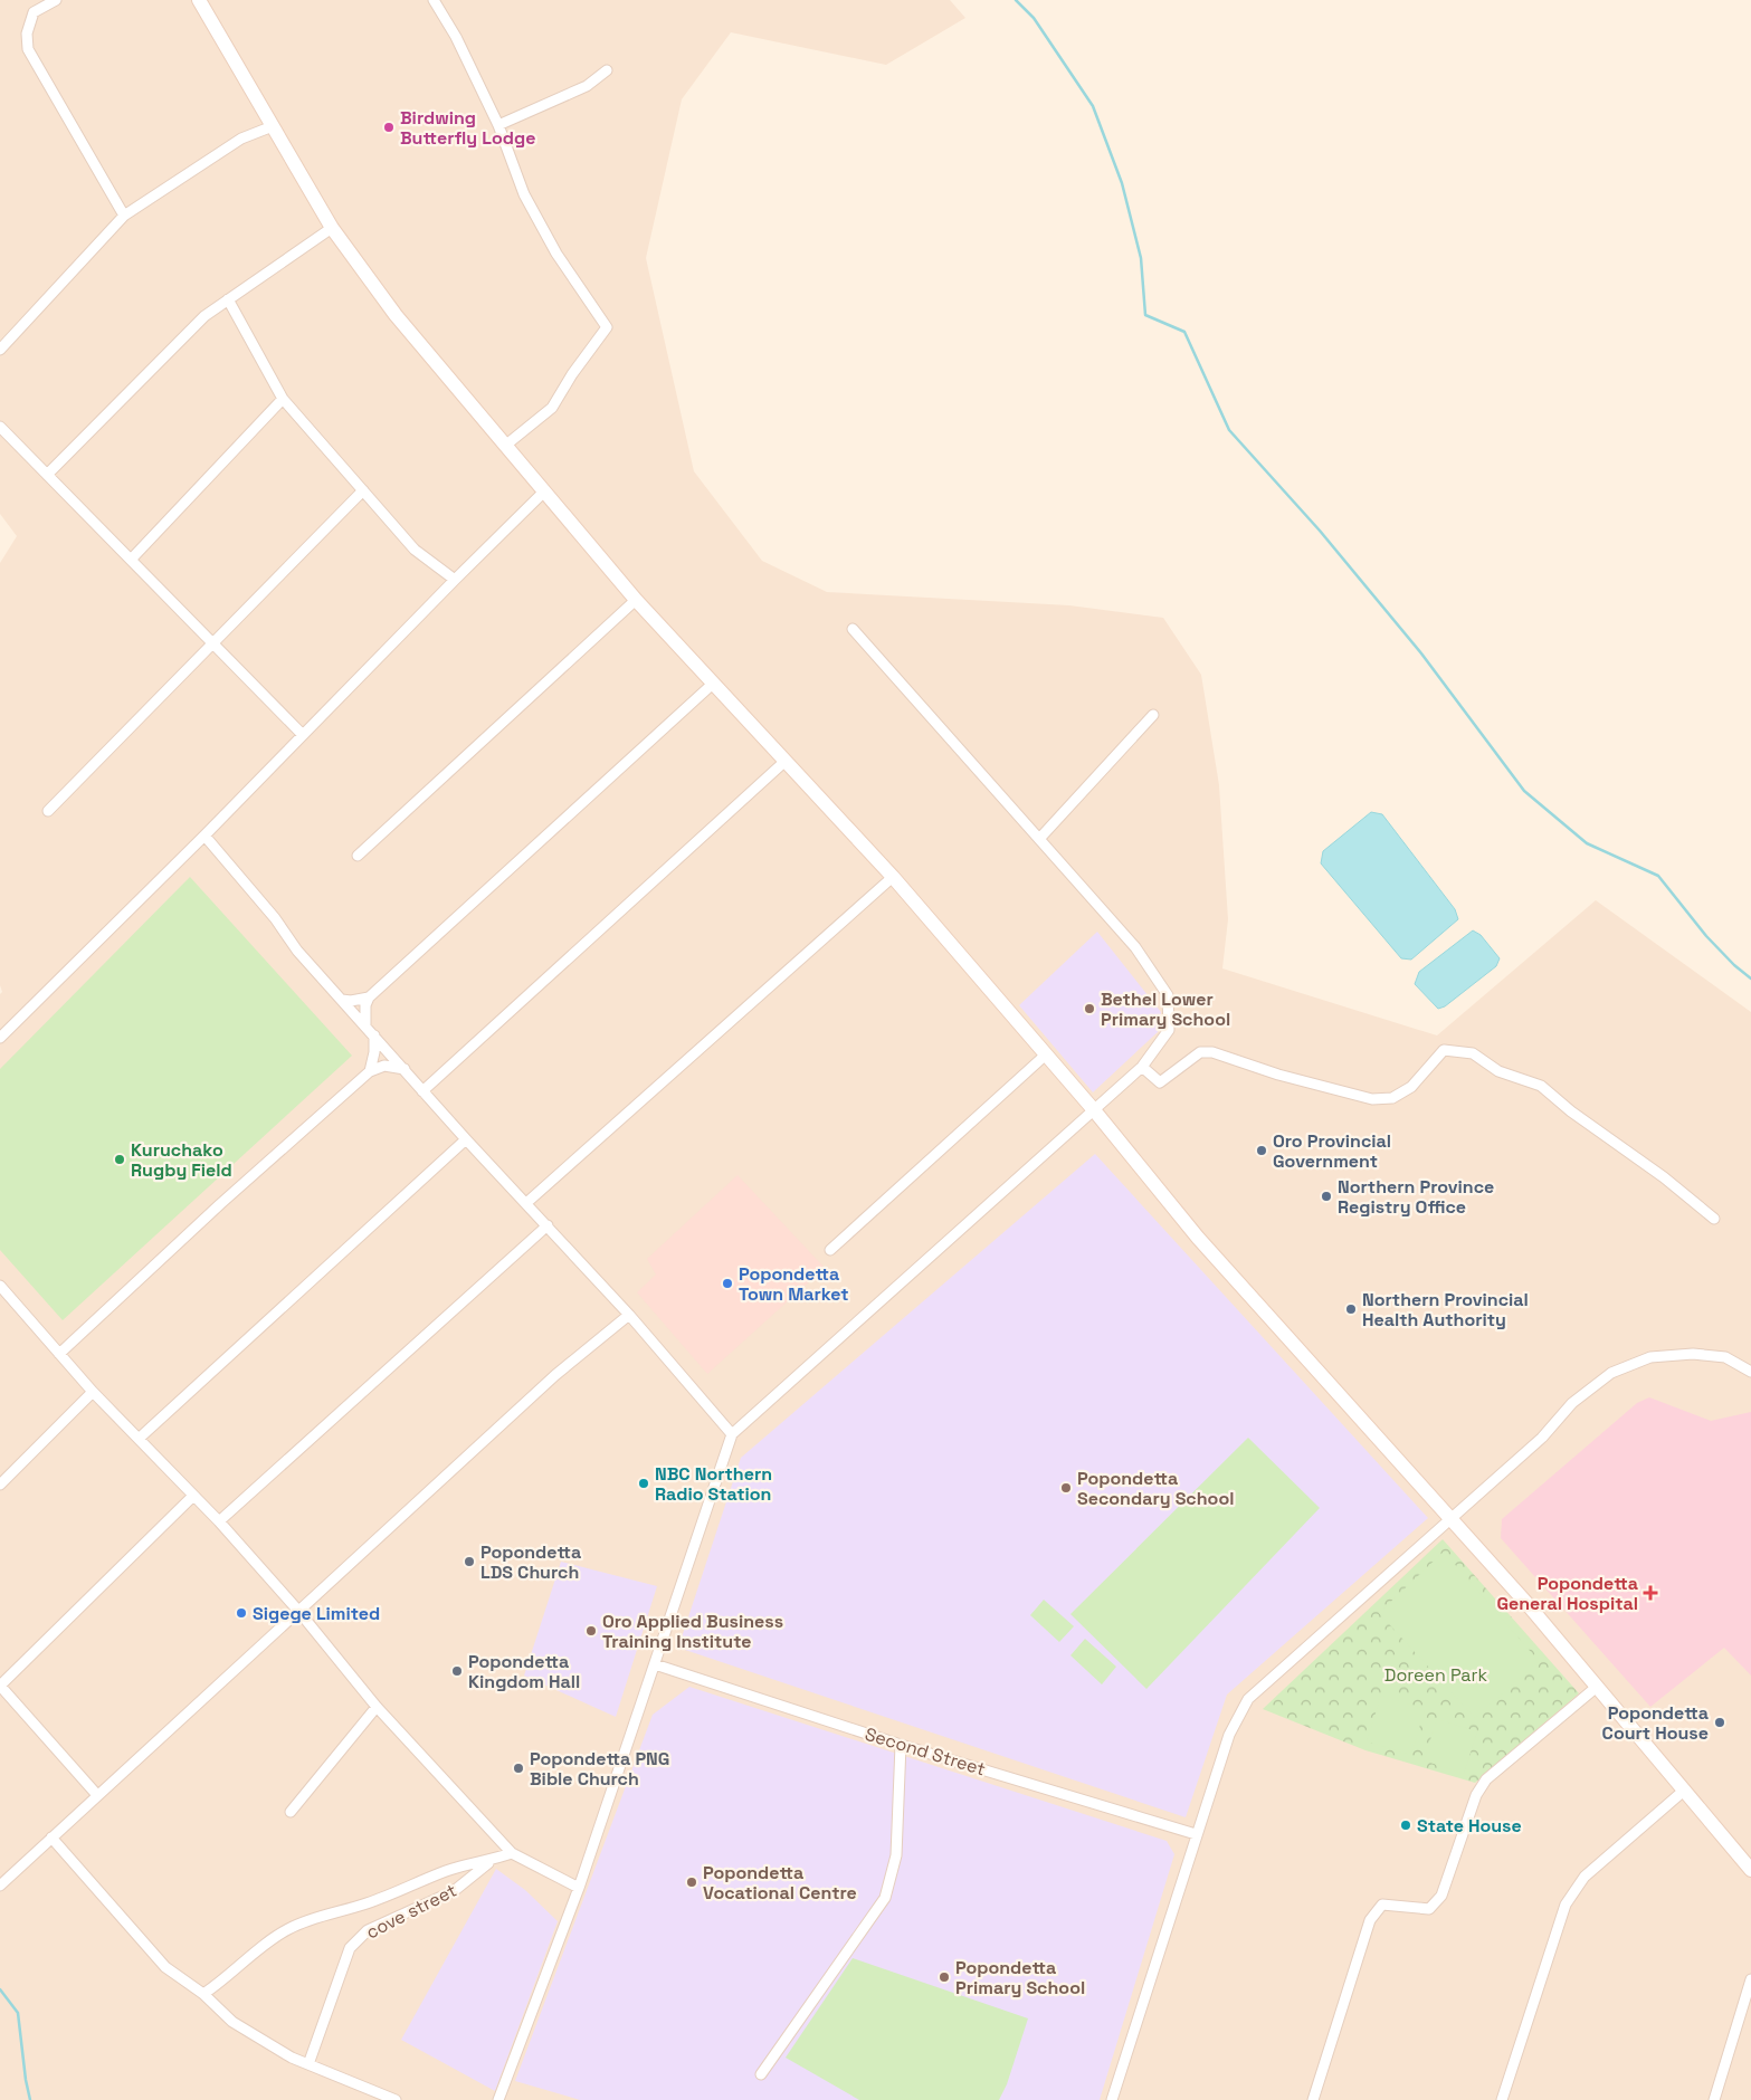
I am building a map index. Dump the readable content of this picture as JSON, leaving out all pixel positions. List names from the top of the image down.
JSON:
{
  "streets": {
    "street": ["Second Street", "cove street"]
  },
  "parks": ["Doreen Park"],
  "places": {
    "other": [
      "Birdwing Butterfly Lodge",
      "Bethel Lower Primary School",
      "Oro Provincial Government",
      "Kuruchako Rugby Field",
      "Northern Province Registry Office",
      "Popondetta Town Market",
      "Northern Provincial Health Authority",
      "NBC Northern Radio Station",
      "Popondetta Secondary School",
      "Popondetta LDS Church",
      "Sigege Limited",
      "Oro Applied Business Training Institute",
      "Popondetta Kingdom Hall",
      "Popondetta Court House",
      "Popondetta PNG Bible Church",
      "State House",
      "Popondetta Vocational Centre",
      "Popondetta Primary School"
    ],
    "health": ["Popondetta General Hospital"]
  }
}
